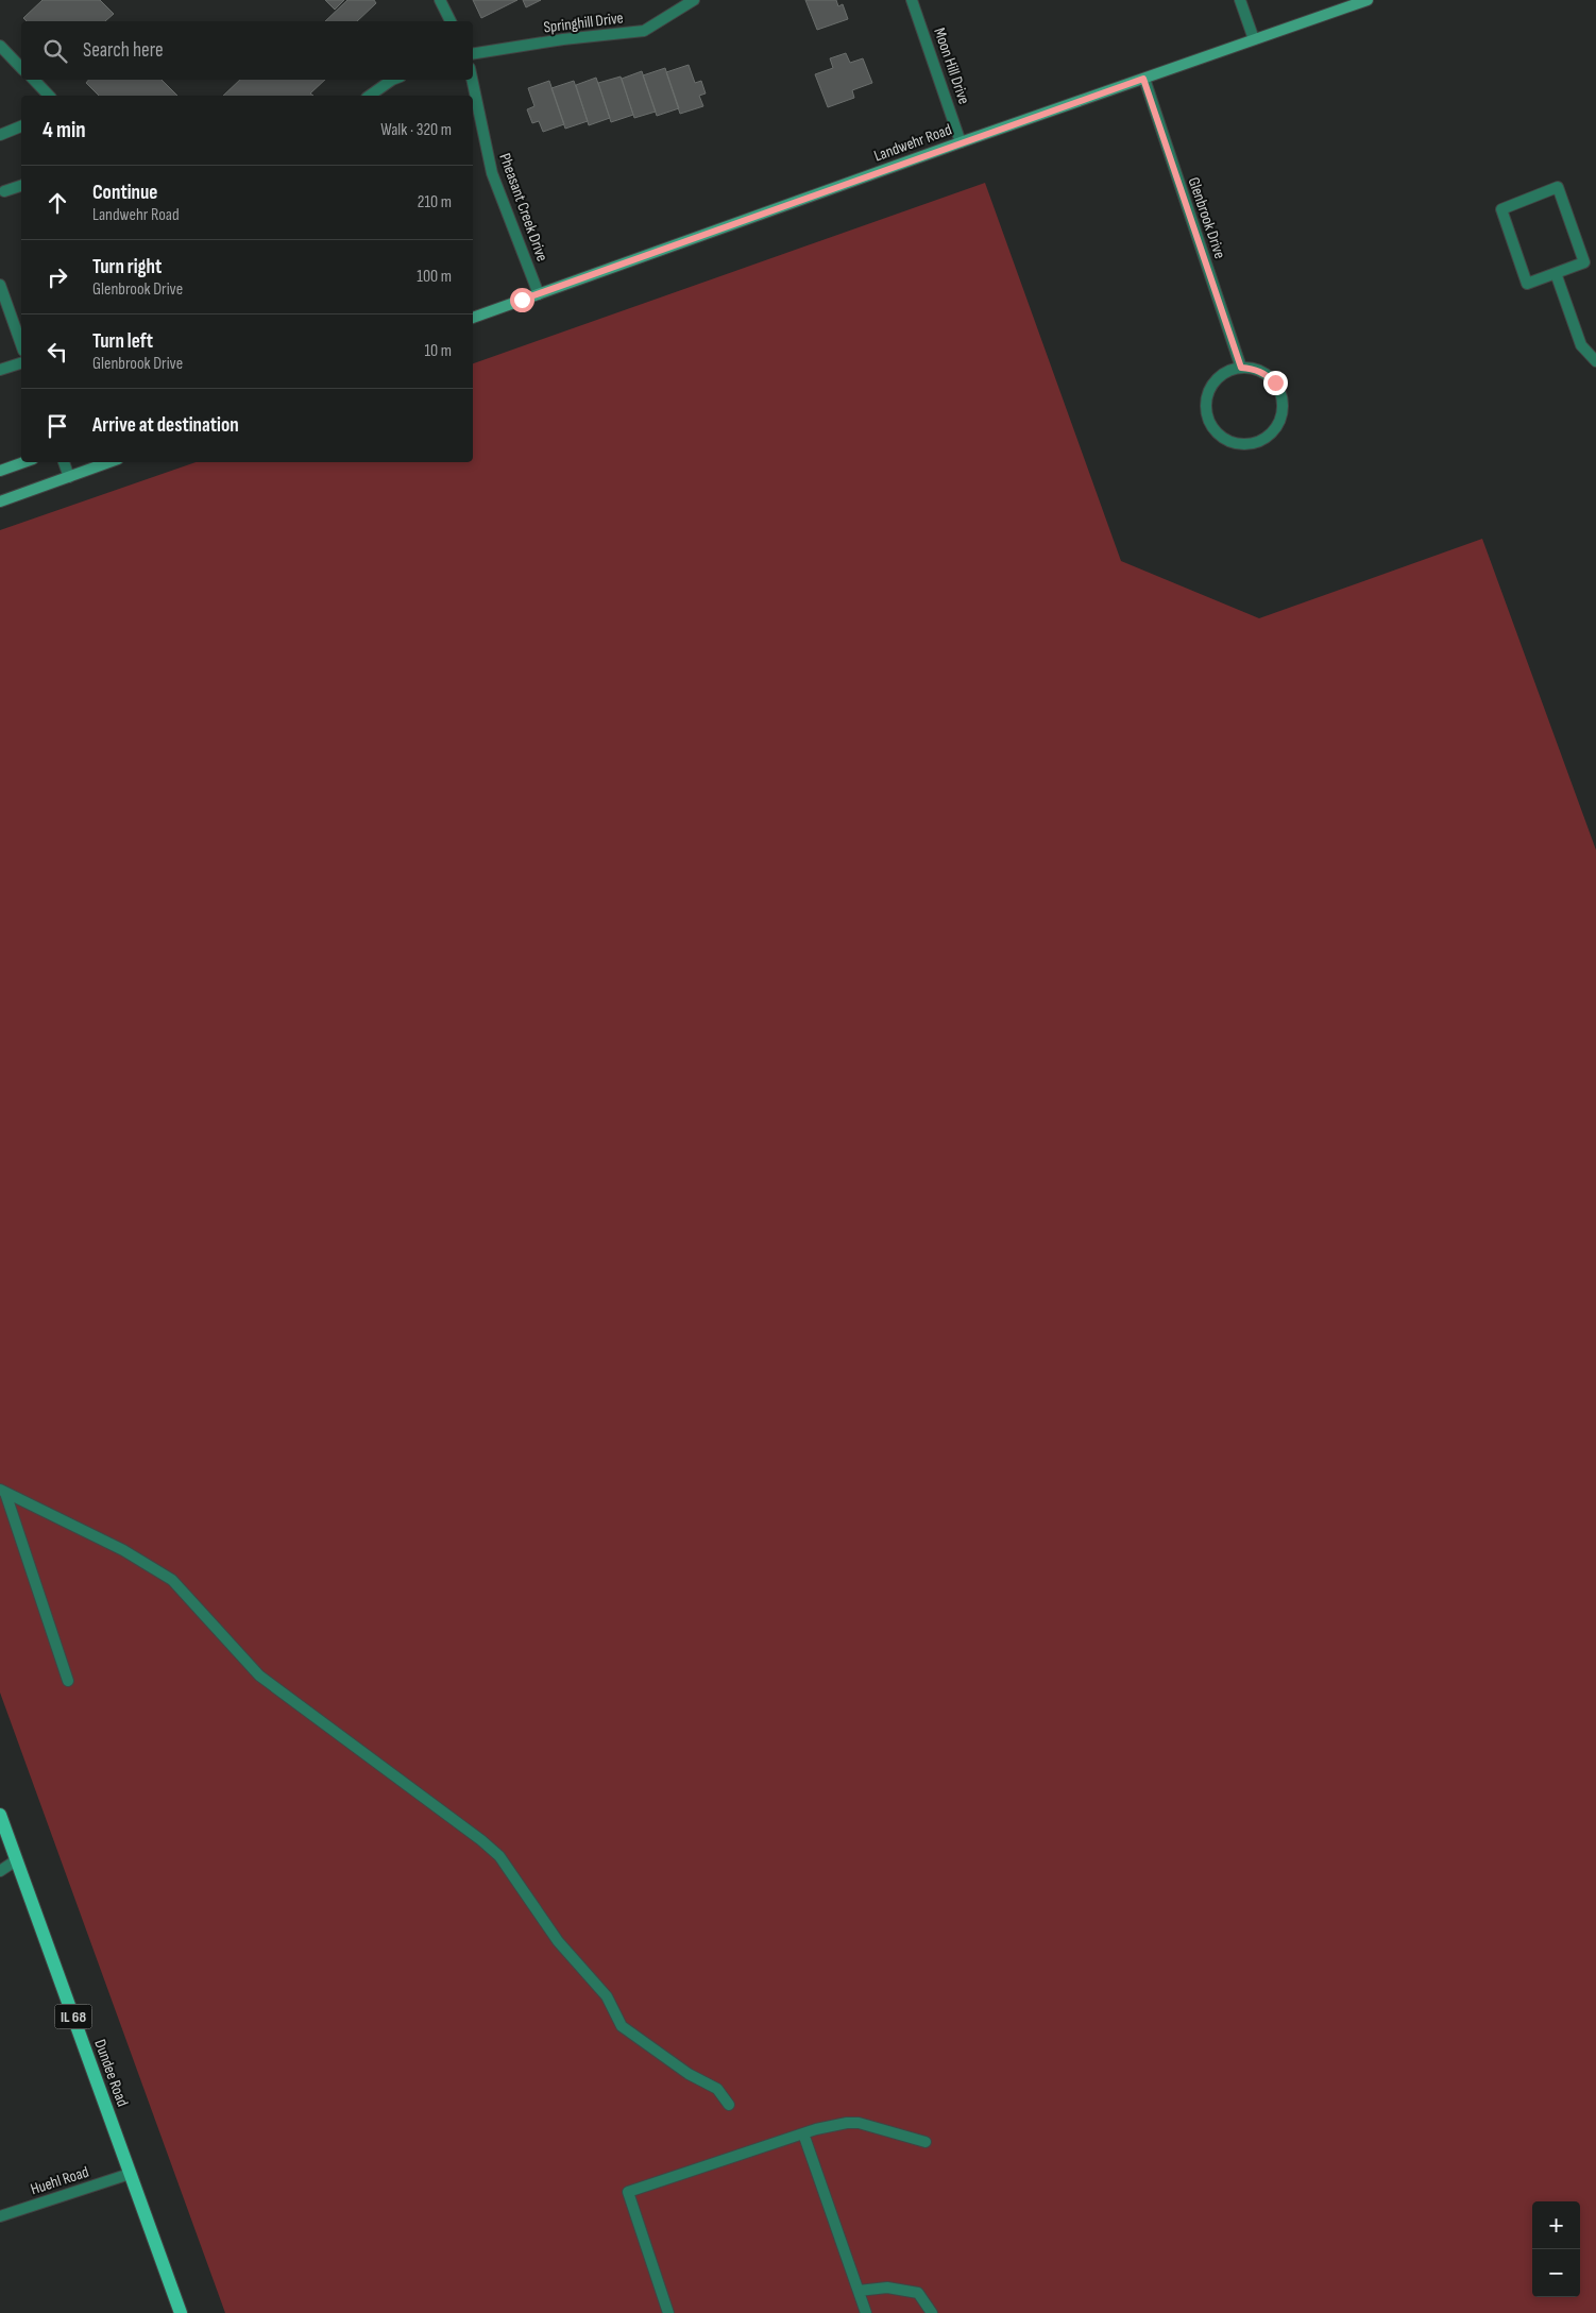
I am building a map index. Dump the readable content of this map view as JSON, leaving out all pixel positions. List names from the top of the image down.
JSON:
{
  "streets": {
    "main road": ["Landwehr Road", "IL 68", "Dundee Road"],
    "street": [
      "Springhill Drive",
      "Moon Hill Drive",
      "Pheasant Creek Drive",
      "Glenbrook Drive",
      "Huehl Road"
    ]
  },
  "crossings": [
    ["Moon Hill Drive", "Landwehr Road"],
    ["Landwehr Road", "Pheasant Creek Drive"],
    ["Landwehr Road", "Glenbrook Drive"],
    ["Dundee Road", "Huehl Road"]
  ],
  "page": {
    "search": "Search here",
    "heading": ["4 min", "Walk · 320 m"],
    "list": [
      ["Continue", "Landwehr Road", "210 m"],
      ["Turn right", "Glenbrook Drive", "100 m"],
      ["Turn left", "Glenbrook Drive", "10 m"],
      "Arrive at destination"
    ],
    "map_buttons": ["+", "−"]
  }
}
